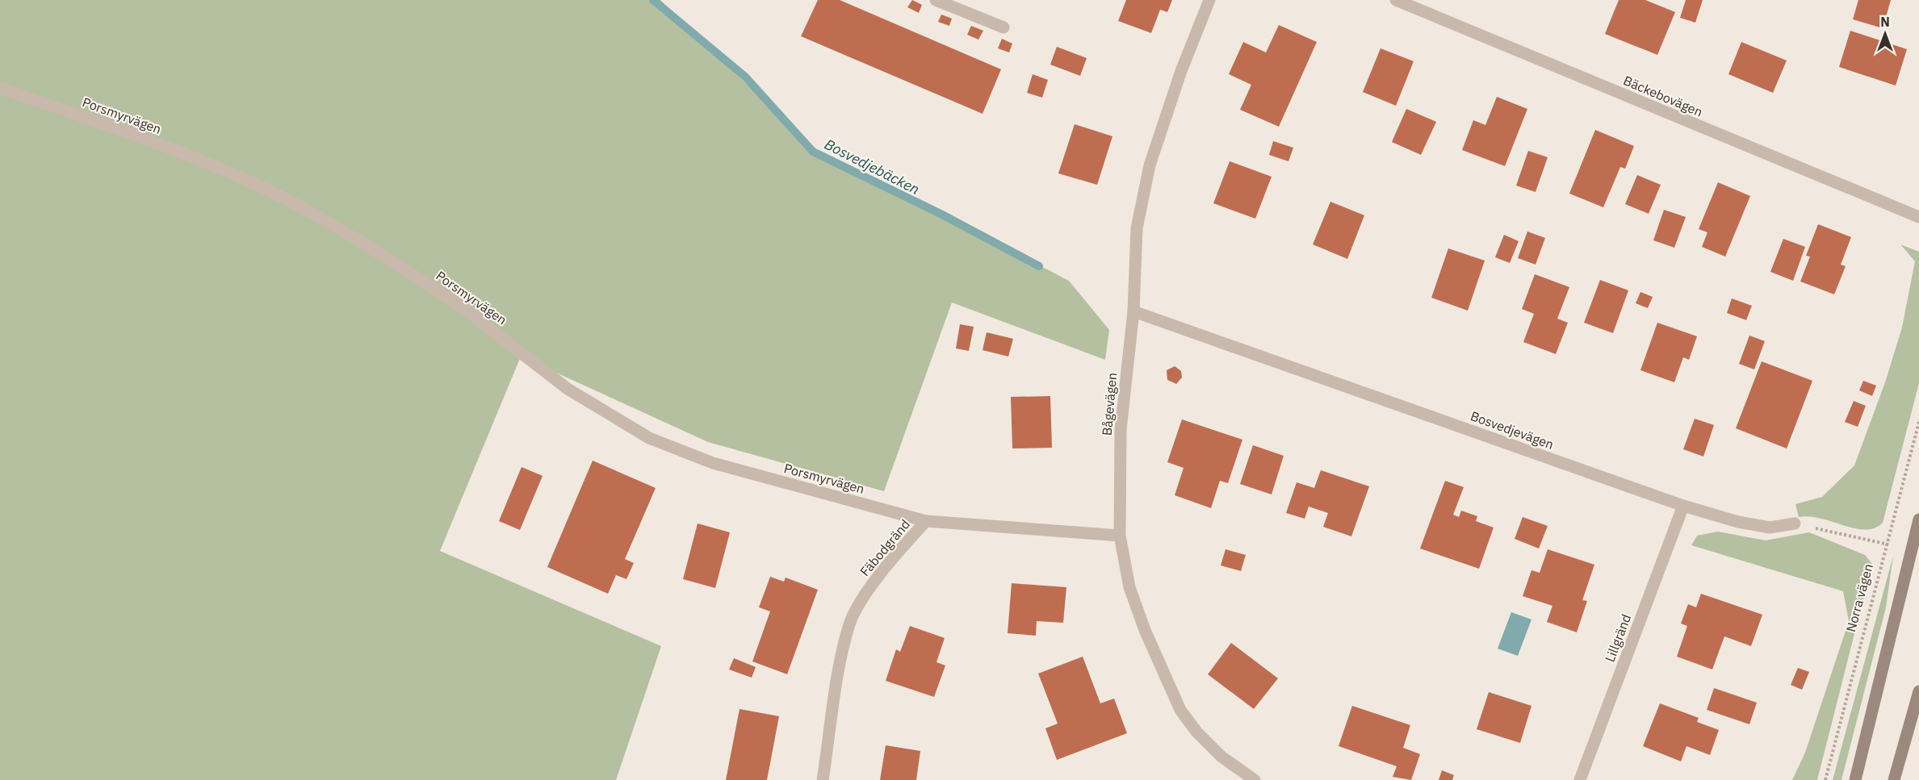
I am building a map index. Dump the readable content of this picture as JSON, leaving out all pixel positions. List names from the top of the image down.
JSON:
{
  "streets": {
    "street": [
      "Bäckebovägen",
      "Porsmyrvägen",
      "Bågevägen",
      "Bosvedjevägen",
      "Fäbodgränd",
      "Lillgränd"
    ],
    "path": ["Norra vägen"]
  },
  "crossings": [
    ["Porsmyrvägen", "Fäbodgränd"],
    ["Bågevägen", "Bosvedjevägen"],
    ["Bågevägen", "Fäbodgränd"],
    ["Bosvedjevägen", "Lillgränd"]
  ],
  "water": ["Bosvedjebäcken"],
  "north": "top"
}
